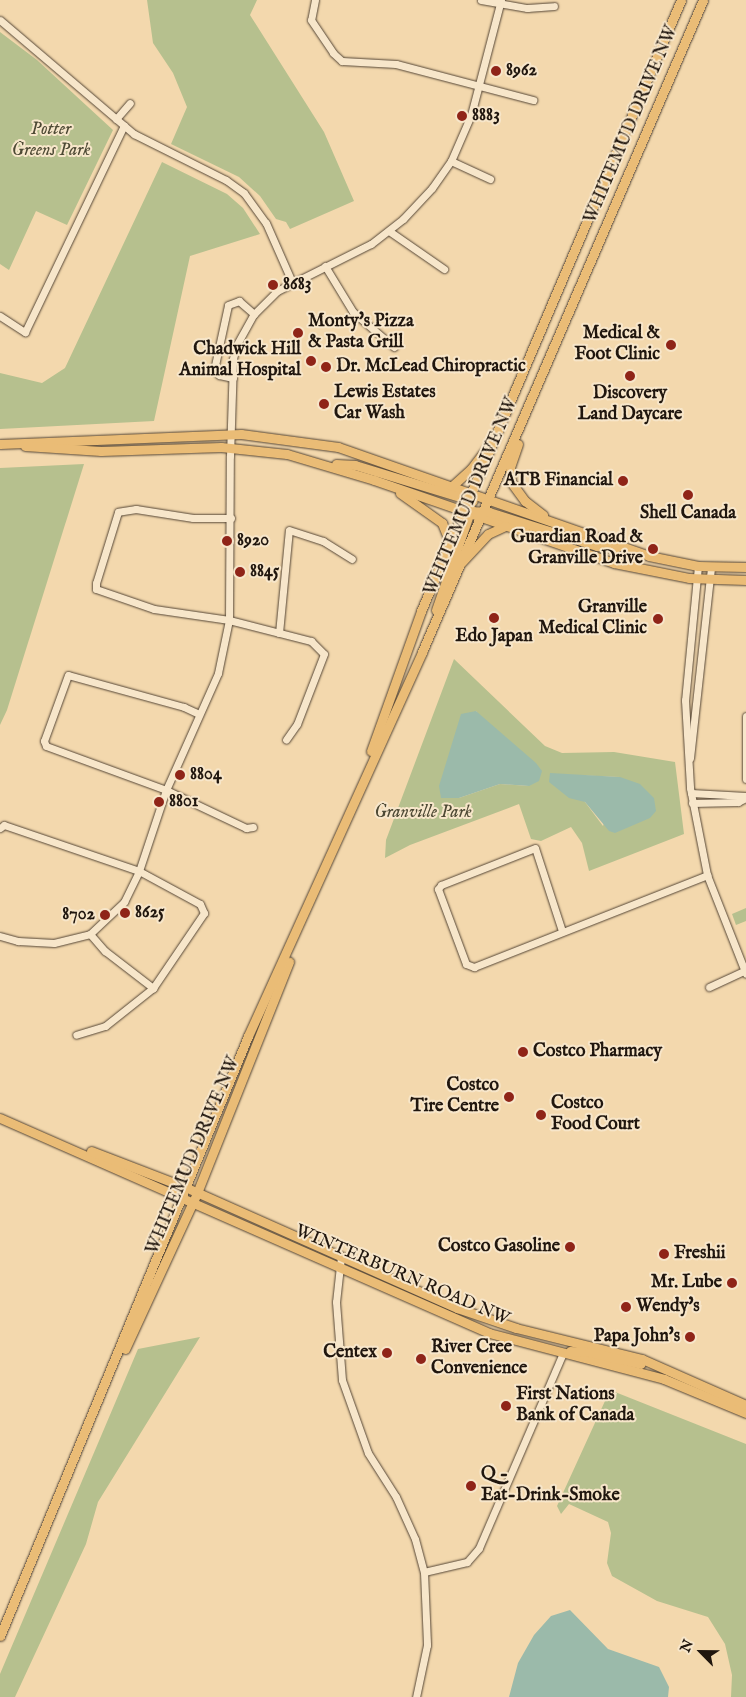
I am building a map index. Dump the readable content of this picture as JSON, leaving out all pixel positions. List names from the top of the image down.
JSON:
{
  "streets": {
    "main road": ["WHITEMUD DRIVE NW", "WINTERBURN ROAD NW"]
  },
  "crossings": [
    ["WHITEMUD DRIVE NW", "WINTERBURN ROAD NW"]
  ],
  "parks": ["Potter Greens Park", "Granville Park"],
  "places": [
    "8962",
    "8883",
    "8683",
    "Monty's Pizza & Pasta Grill",
    "Medical & Foot Clinic",
    "Chadwick Hill Animal Hospital",
    "Dr. McLead Chiropractic",
    "Discovery Land Daycare",
    "Lewis Estates Car Wash",
    "ATB Financial",
    "Shell Canada",
    "8920",
    "Guardian Road & Granville Drive",
    "8845",
    "Edo Japan",
    "Granville Medical Clinic",
    "8804",
    "8801",
    "8625",
    "8702",
    "Costco Pharmacy",
    "Costco Tire Centre",
    "Costco Food Court",
    "Costco Gasoline",
    "Freshii",
    "Mr. Lube",
    "Wendy's",
    "Papa John's",
    "Centex",
    "River Cree Convenience",
    "First Nations Bank of Canada",
    "Q - Eat-Drink-Smoke"
  ],
  "north": "top left"
}
